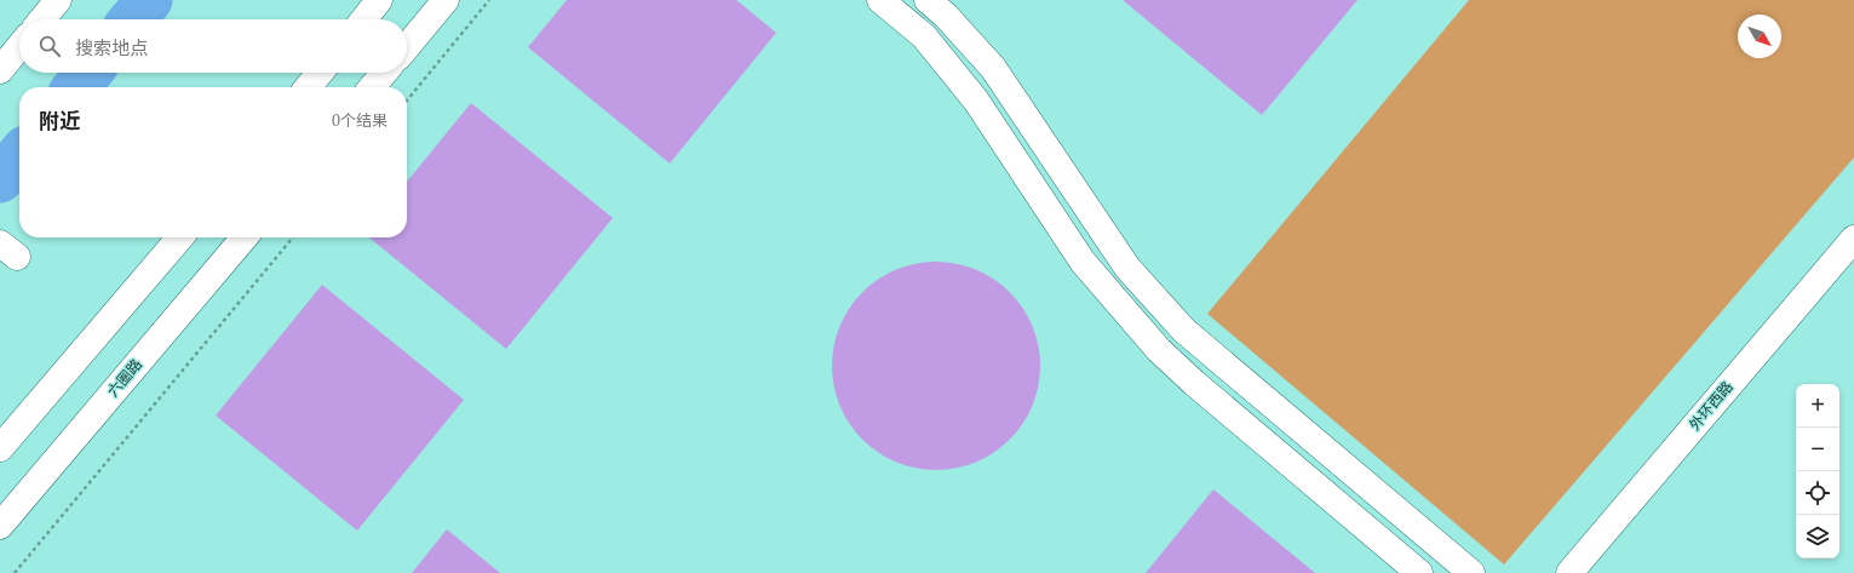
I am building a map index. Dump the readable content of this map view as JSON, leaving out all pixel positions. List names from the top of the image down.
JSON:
{
  "streets": {
    "street": ["六圈路", "外环西路"]
  },
  "north": "bottom right",
  "page": {
    "search": "搜索地点",
    "heading": ["附近", "0个结果"],
    "map_buttons": ["+", "−"]
  }
}
